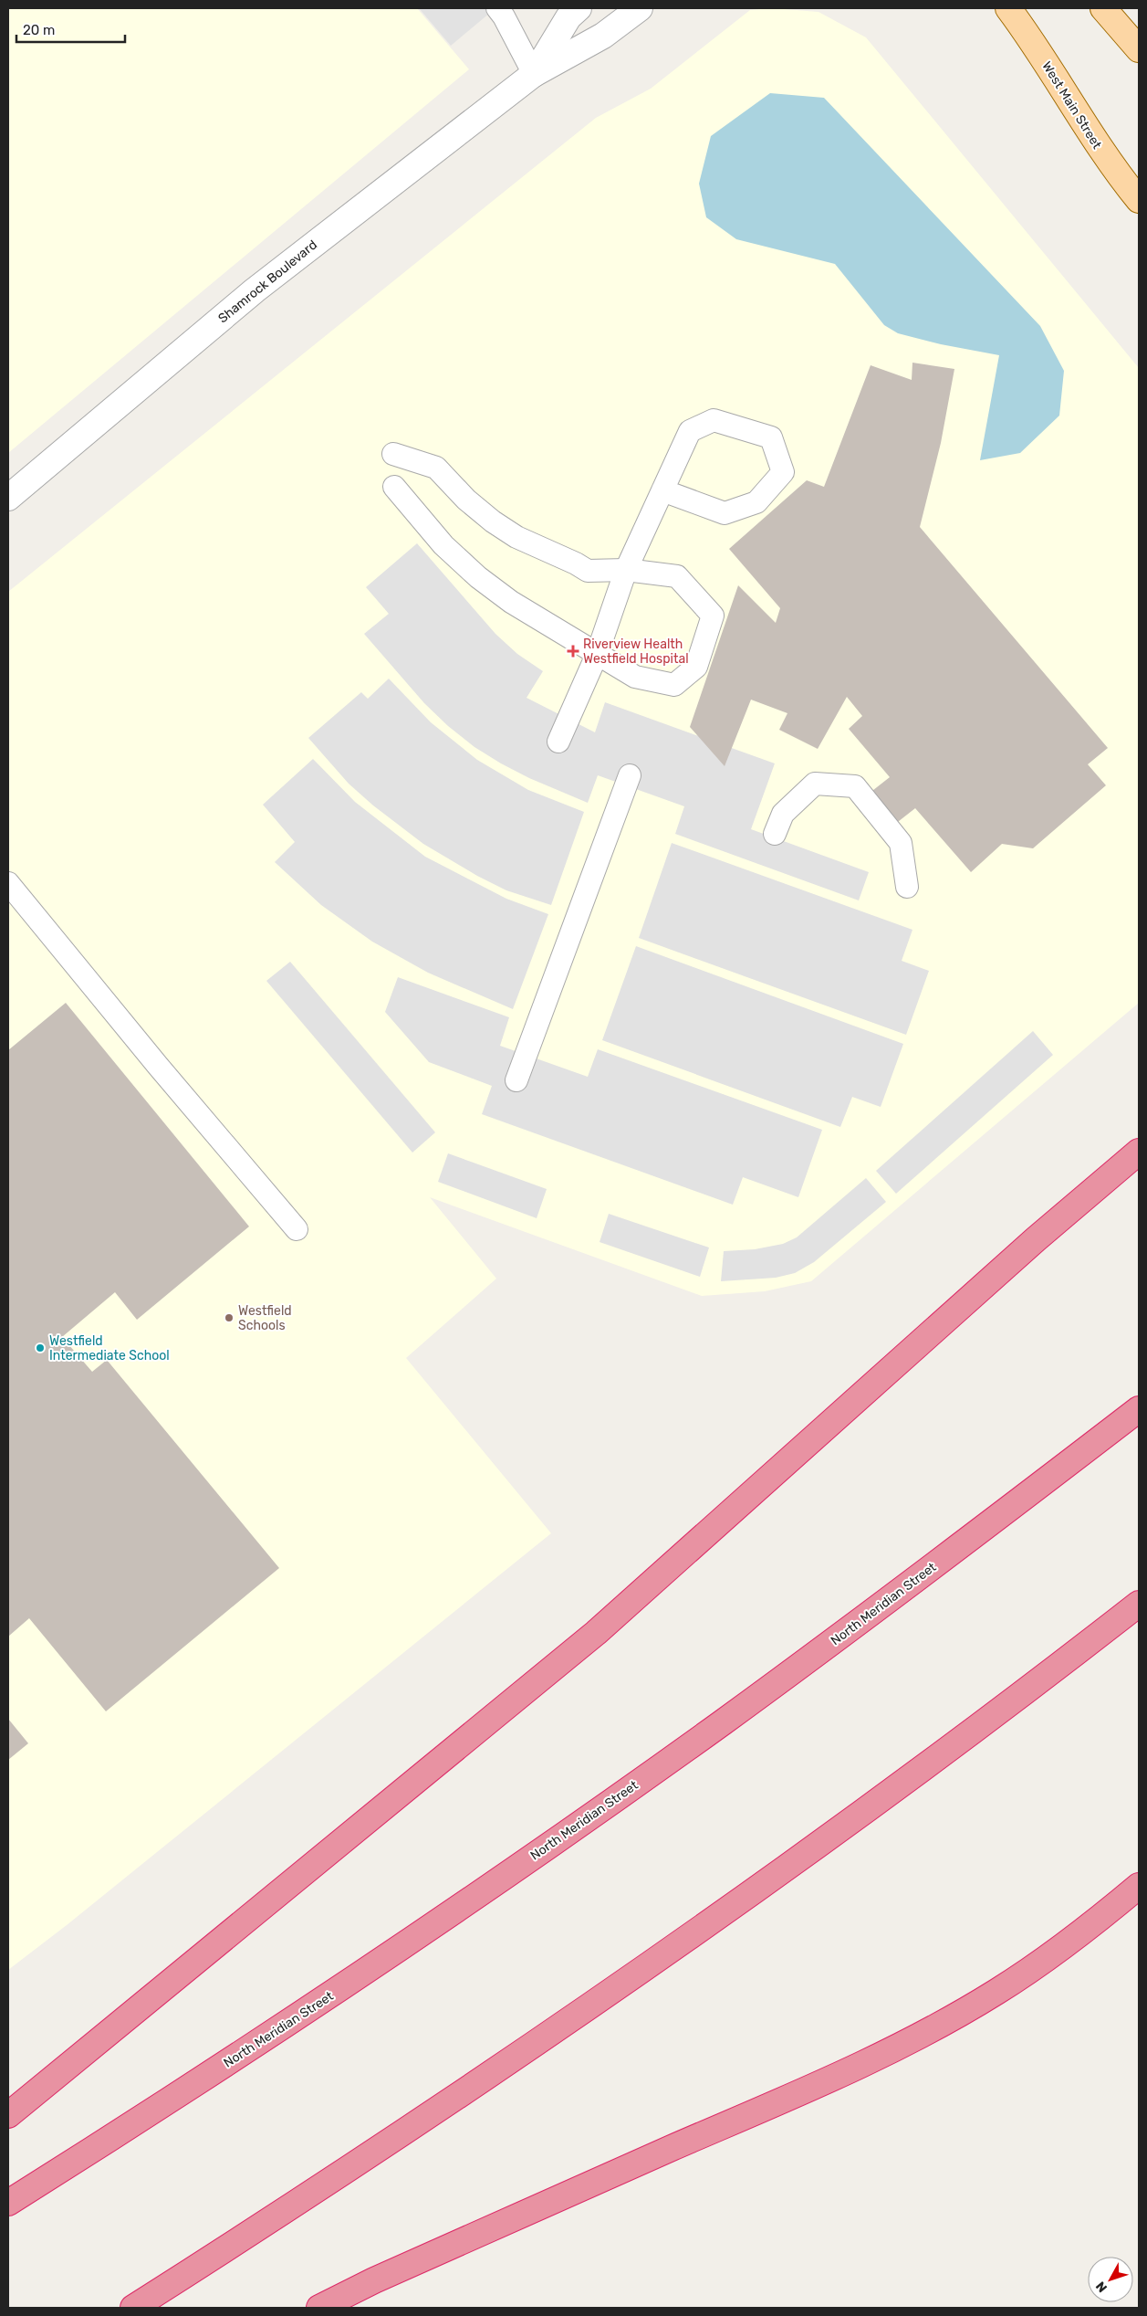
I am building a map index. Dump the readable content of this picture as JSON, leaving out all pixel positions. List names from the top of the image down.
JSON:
{
  "streets": {
    "highway": ["North Meridian Street"],
    "main road": ["West Main Street"],
    "street": ["Shamrock Boulevard"]
  },
  "places": {
    "health": ["Riverview Health Westfield Hospital"],
    "other": ["Westfield Schools", "Westfield Intermediate School"]
  },
  "scale_bar": "20 m",
  "north": "bottom left"
}
